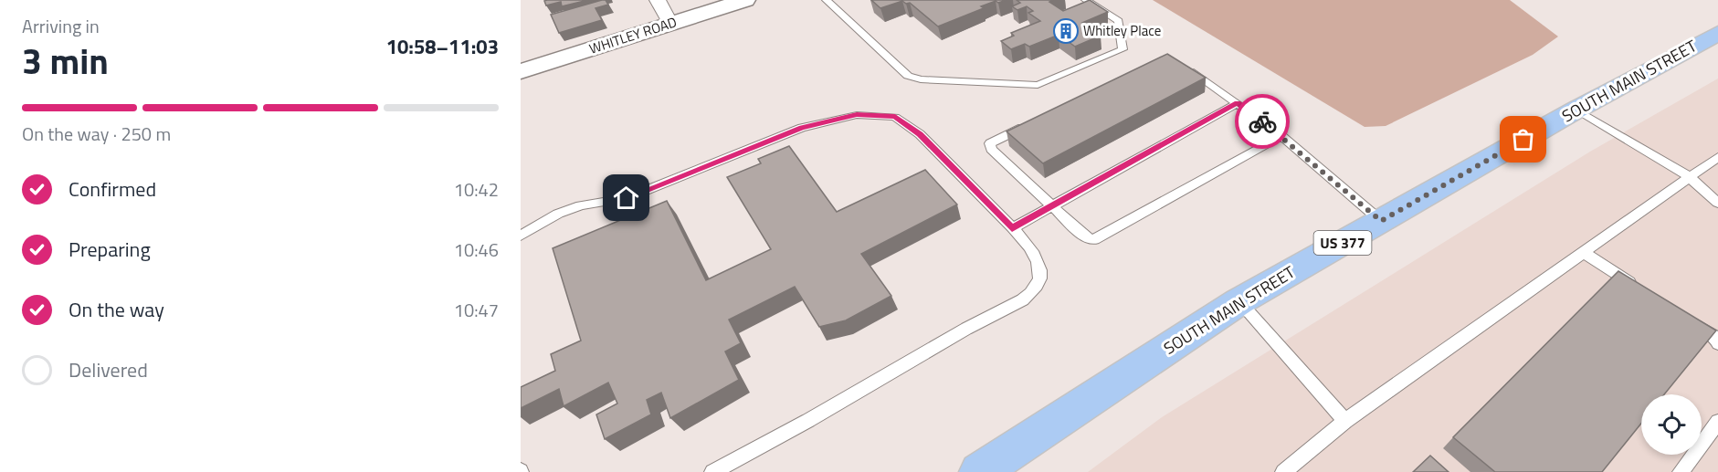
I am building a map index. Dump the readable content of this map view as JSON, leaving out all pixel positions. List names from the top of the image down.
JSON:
{
  "streets": {
    "main road": ["SOUTH MAIN STREET", "US 377"],
    "street": ["WHITLEY ROAD"]
  },
  "places": {
    "building": ["Whitley Place"]
  },
  "page": {
    "heading": ["3 min", "Arriving in", "10:58–11:03"],
    "bar": "On the way · 250 m",
    "list": [
      ["Confirmed", "10:42"],
      ["Preparing", "10:46"],
      ["On the way", "10:47"],
      "Delivered"
    ]
  }
}
